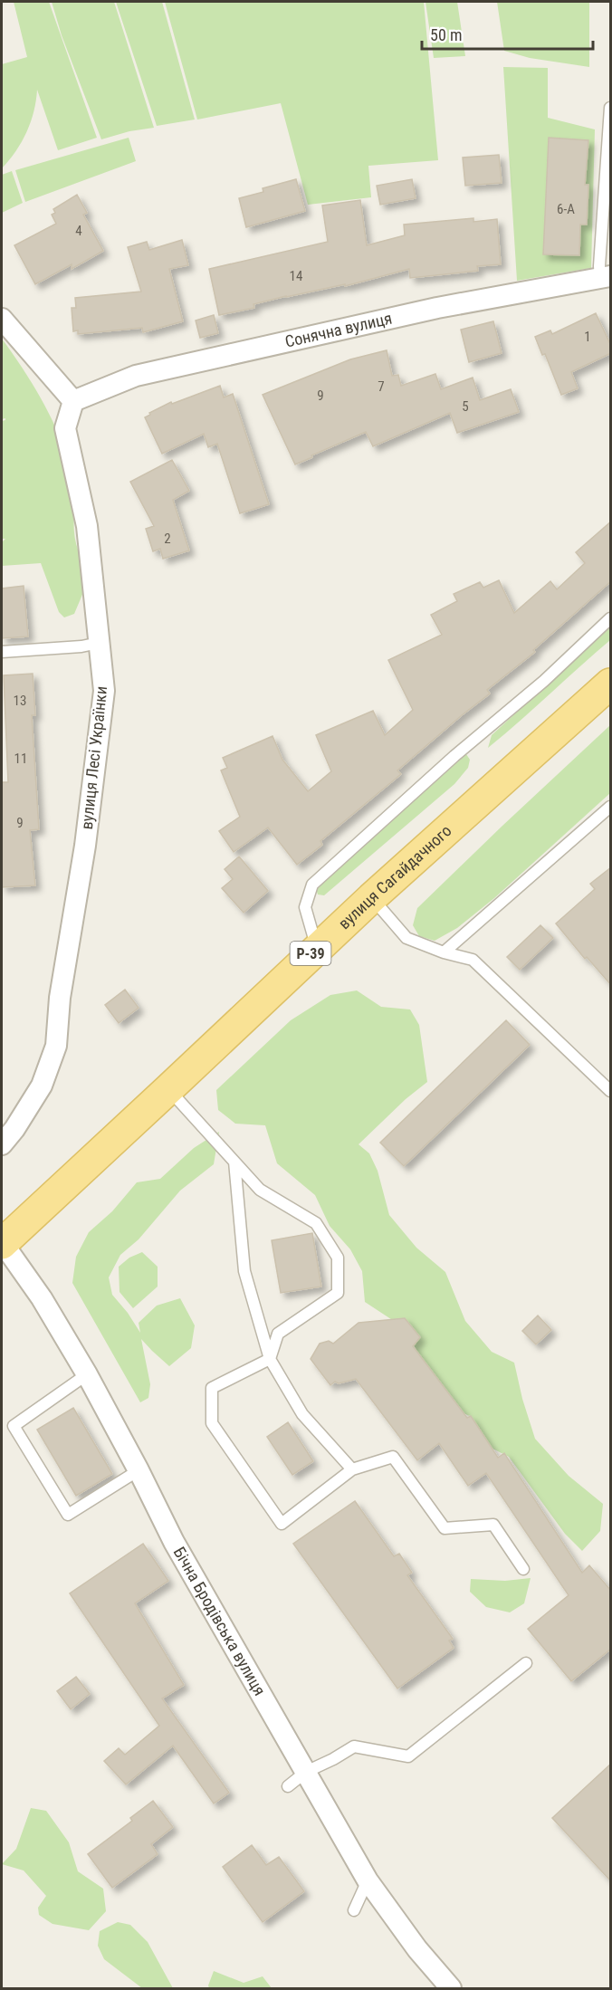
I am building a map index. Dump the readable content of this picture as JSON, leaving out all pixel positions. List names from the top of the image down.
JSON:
{
  "streets": {
    "main road": ["вулиця Сагайдачного", "Р-39"],
    "street": ["Сонячна вулиця", "вулиця Лесі Українки", "Бічна Бродівська вулиця"]
  },
  "crossings": [
    ["Сонячна вулиця", "вулиця Лесі Українки"],
    ["вулиця Сагайдачного", "Бічна Бродівська вулиця"]
  ],
  "house_numbers": [
    "6-А",
    "4",
    "14",
    "1",
    "7",
    "9",
    "5",
    "2",
    "13",
    "11",
    "9"
  ],
  "scale_bar": "50 m"
}
